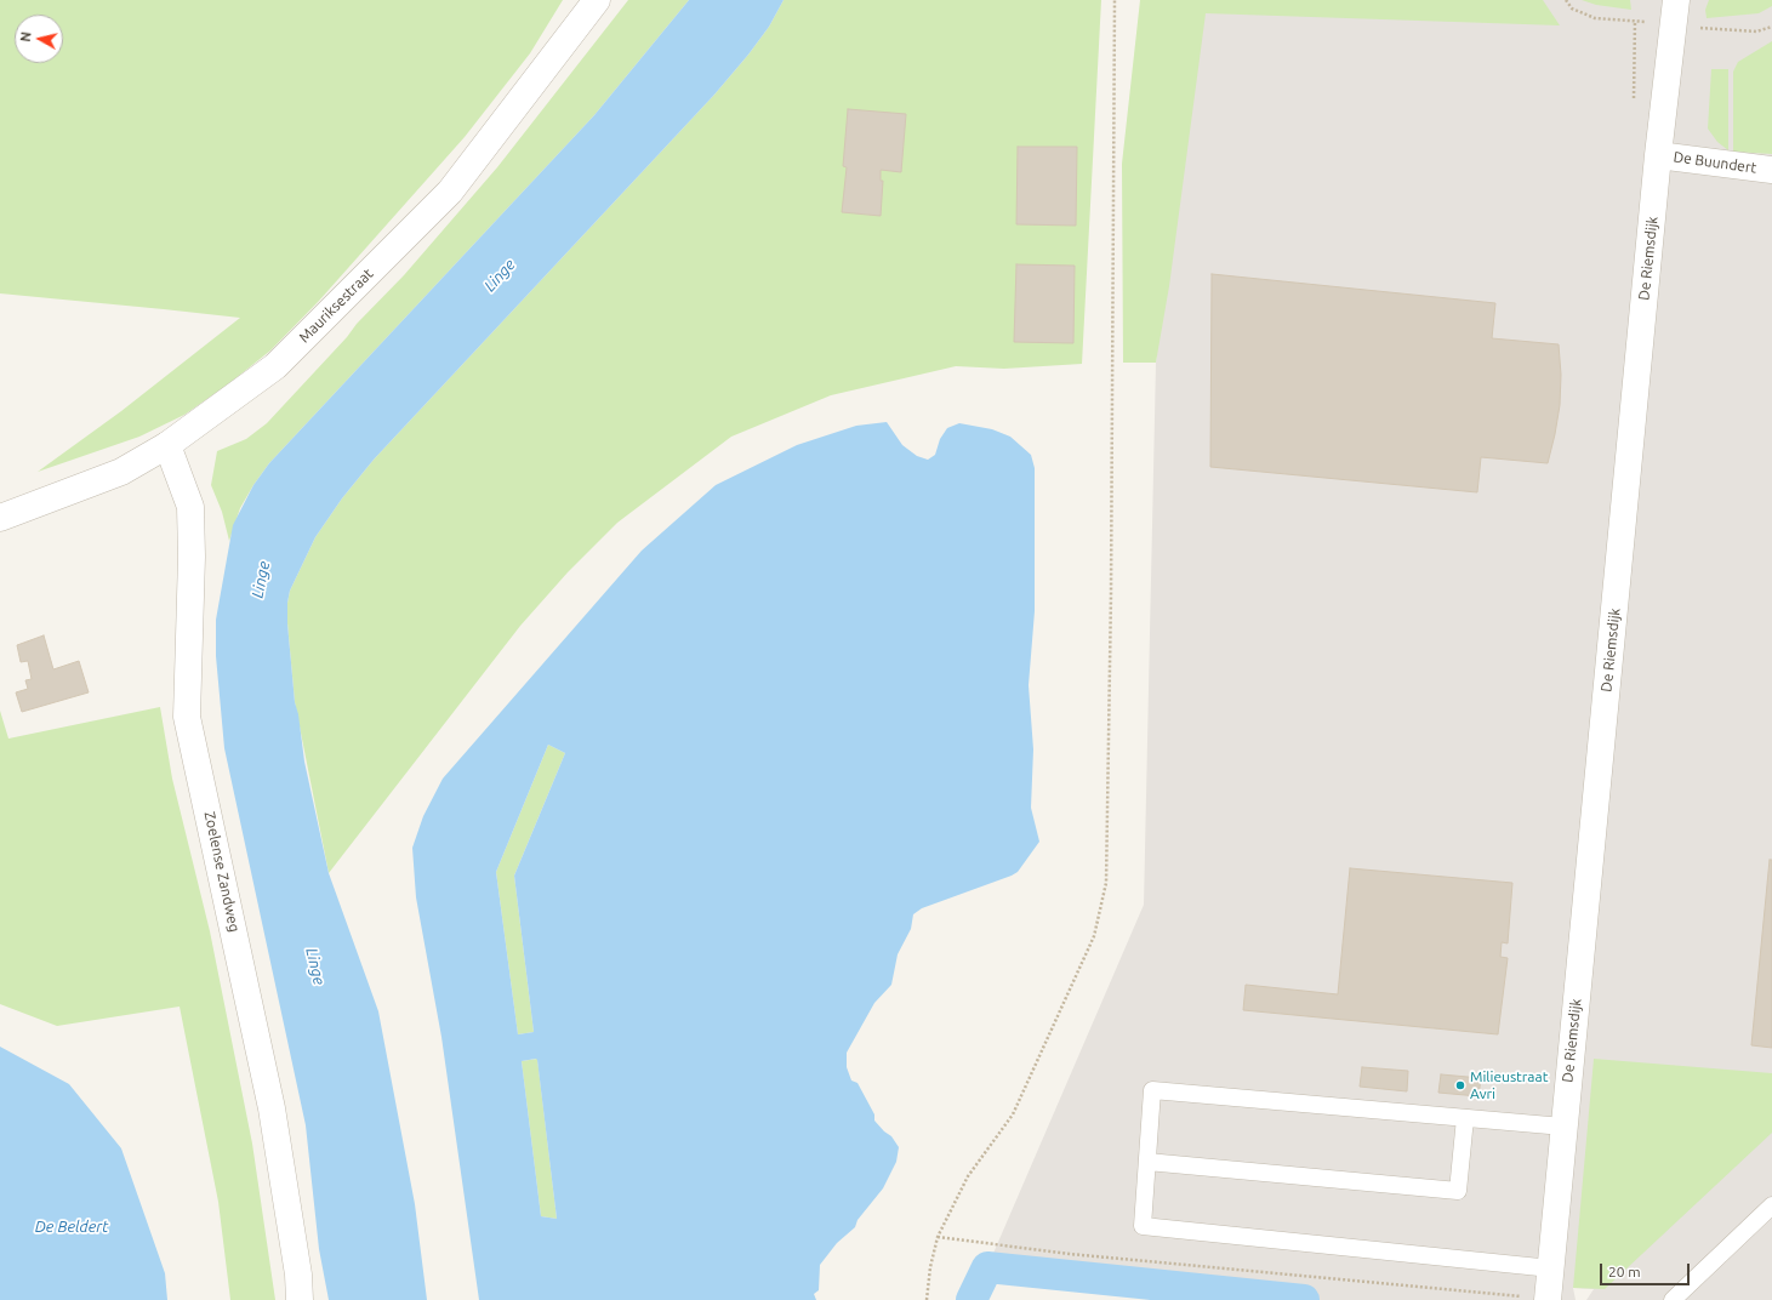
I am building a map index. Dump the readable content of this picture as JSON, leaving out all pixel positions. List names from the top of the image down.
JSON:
{
  "streets": {
    "street": [
      "De Buundert",
      "De Riemsdijk",
      "Mauriksestraat",
      "Zoelense Zandweg"
    ]
  },
  "crossings": [
    ["De Buundert", "De Riemsdijk"],
    ["Mauriksestraat", "Zoelense Zandweg"]
  ],
  "water": ["Linge", "De Beldert"],
  "places": ["Milieustraat Avri"],
  "scale_bar": "20 m",
  "north": "left"
}
